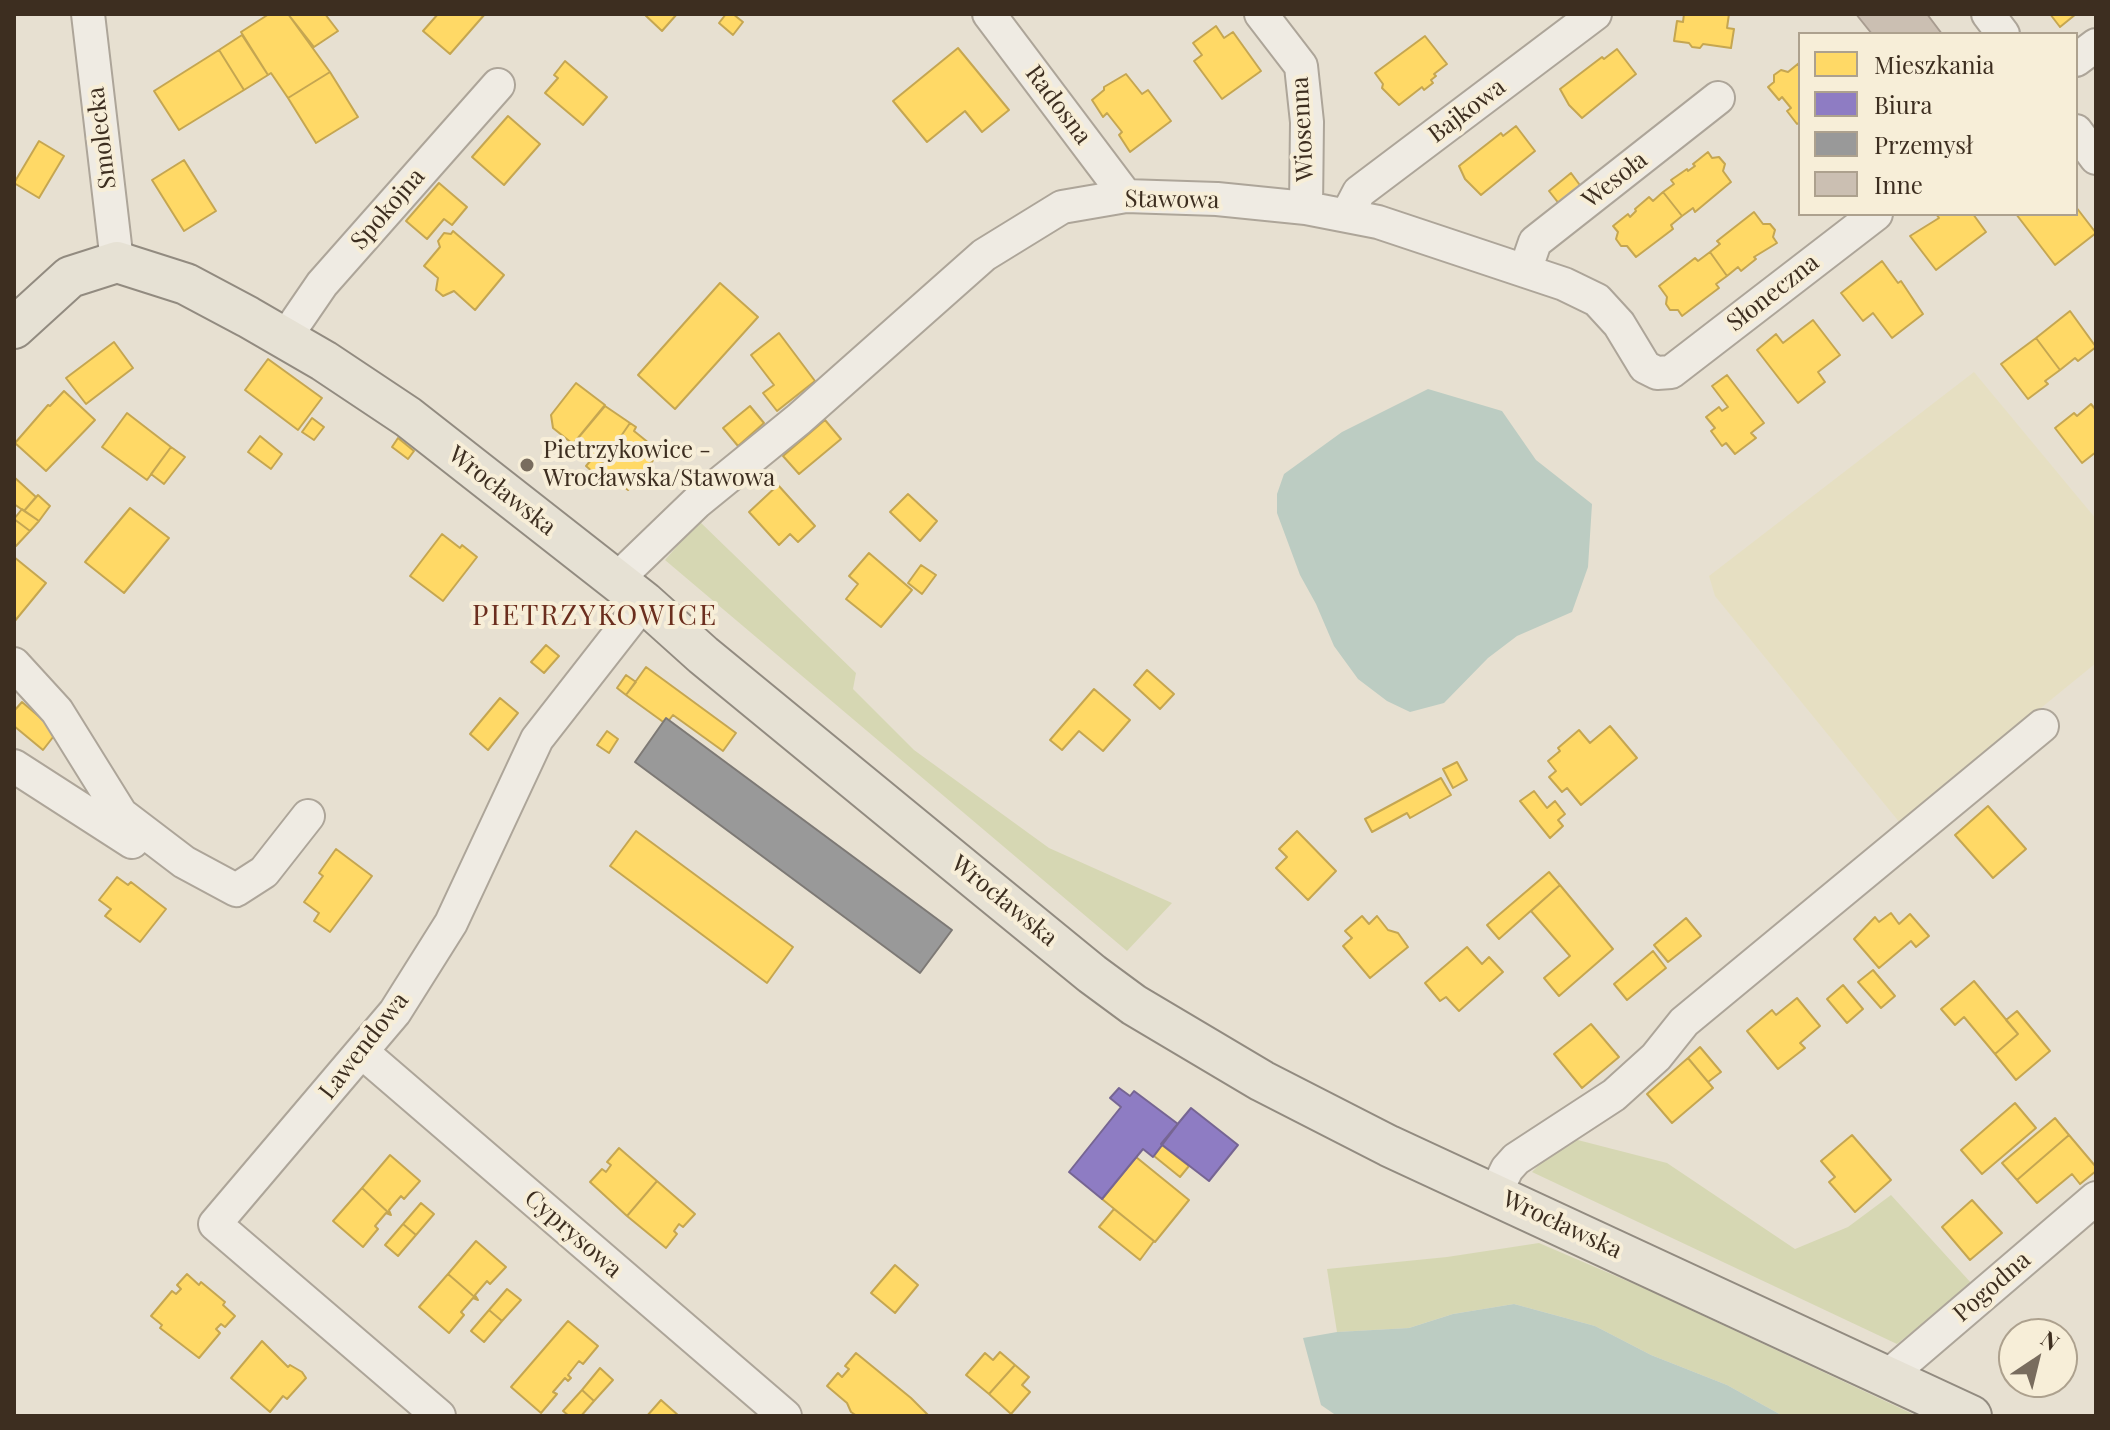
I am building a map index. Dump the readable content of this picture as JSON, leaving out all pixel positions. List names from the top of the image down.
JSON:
{
  "streets": {
    "main road": ["Wrocławska"],
    "street": [
      "Radosna",
      "Bajkowa",
      "Wiosenna",
      "Smolecka",
      "Wesoła",
      "Stawowa",
      "Spokojna",
      "Słoneczna",
      "Lawendowa",
      "Cyprysowa",
      "Pogodna"
    ]
  },
  "crossings": [
    ["Radosna", "Stawowa"],
    ["Bajkowa", "Stawowa"],
    ["Wiosenna", "Stawowa"],
    ["Smolecka", "Wrocławska"],
    ["Wesoła", "Stawowa"],
    ["Stawowa", "Słoneczna"],
    ["Stawowa", "Wrocławska"],
    ["Stawowa", "Lawendowa"],
    ["Spokojna", "Wrocławska"],
    ["Wrocławska", "Lawendowa"],
    ["Wrocławska", "Pogodna"],
    ["Lawendowa", "Cyprysowa"]
  ],
  "districts": ["PIETRZYKOWICE"],
  "places": ["Pietrzykowice - Wrocławska/Stawowa"],
  "legend": [
    "Mieszkania",
    "Biura",
    "Przemysł",
    "Inne"
  ],
  "north": "top right"
}
